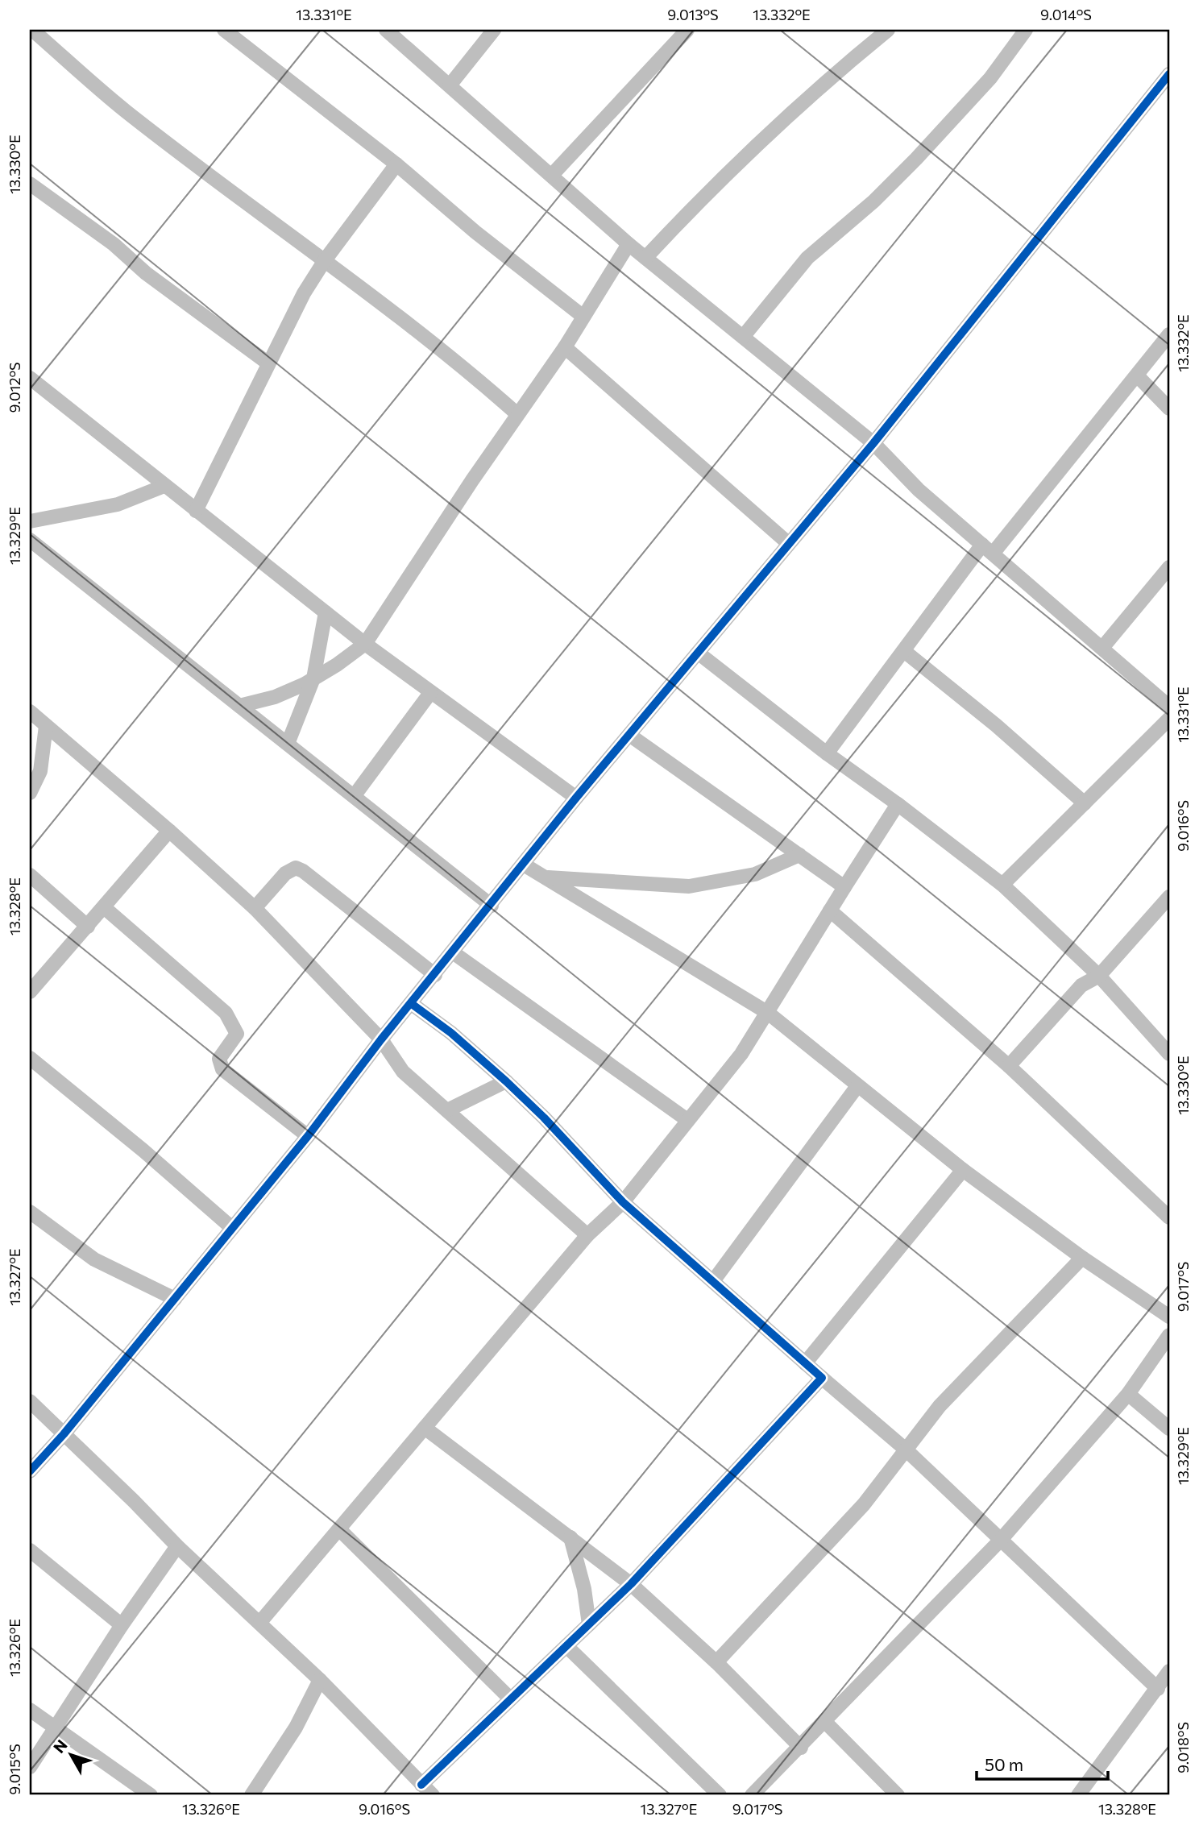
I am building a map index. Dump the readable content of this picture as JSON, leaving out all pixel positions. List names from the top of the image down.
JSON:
{
  "scale_bar": "50 m",
  "north": "top left",
  "coordinates": [
    "13.331°E",
    "9.013°S",
    "13.332°E",
    "9.014°S",
    "13.330°E",
    "9.012°S",
    "13.329°E",
    "9.016°S",
    "13.328°E",
    "13.327°E",
    "9.017°S",
    "13.326°E",
    "9.018°S",
    "9.015°S"
  ]
}
